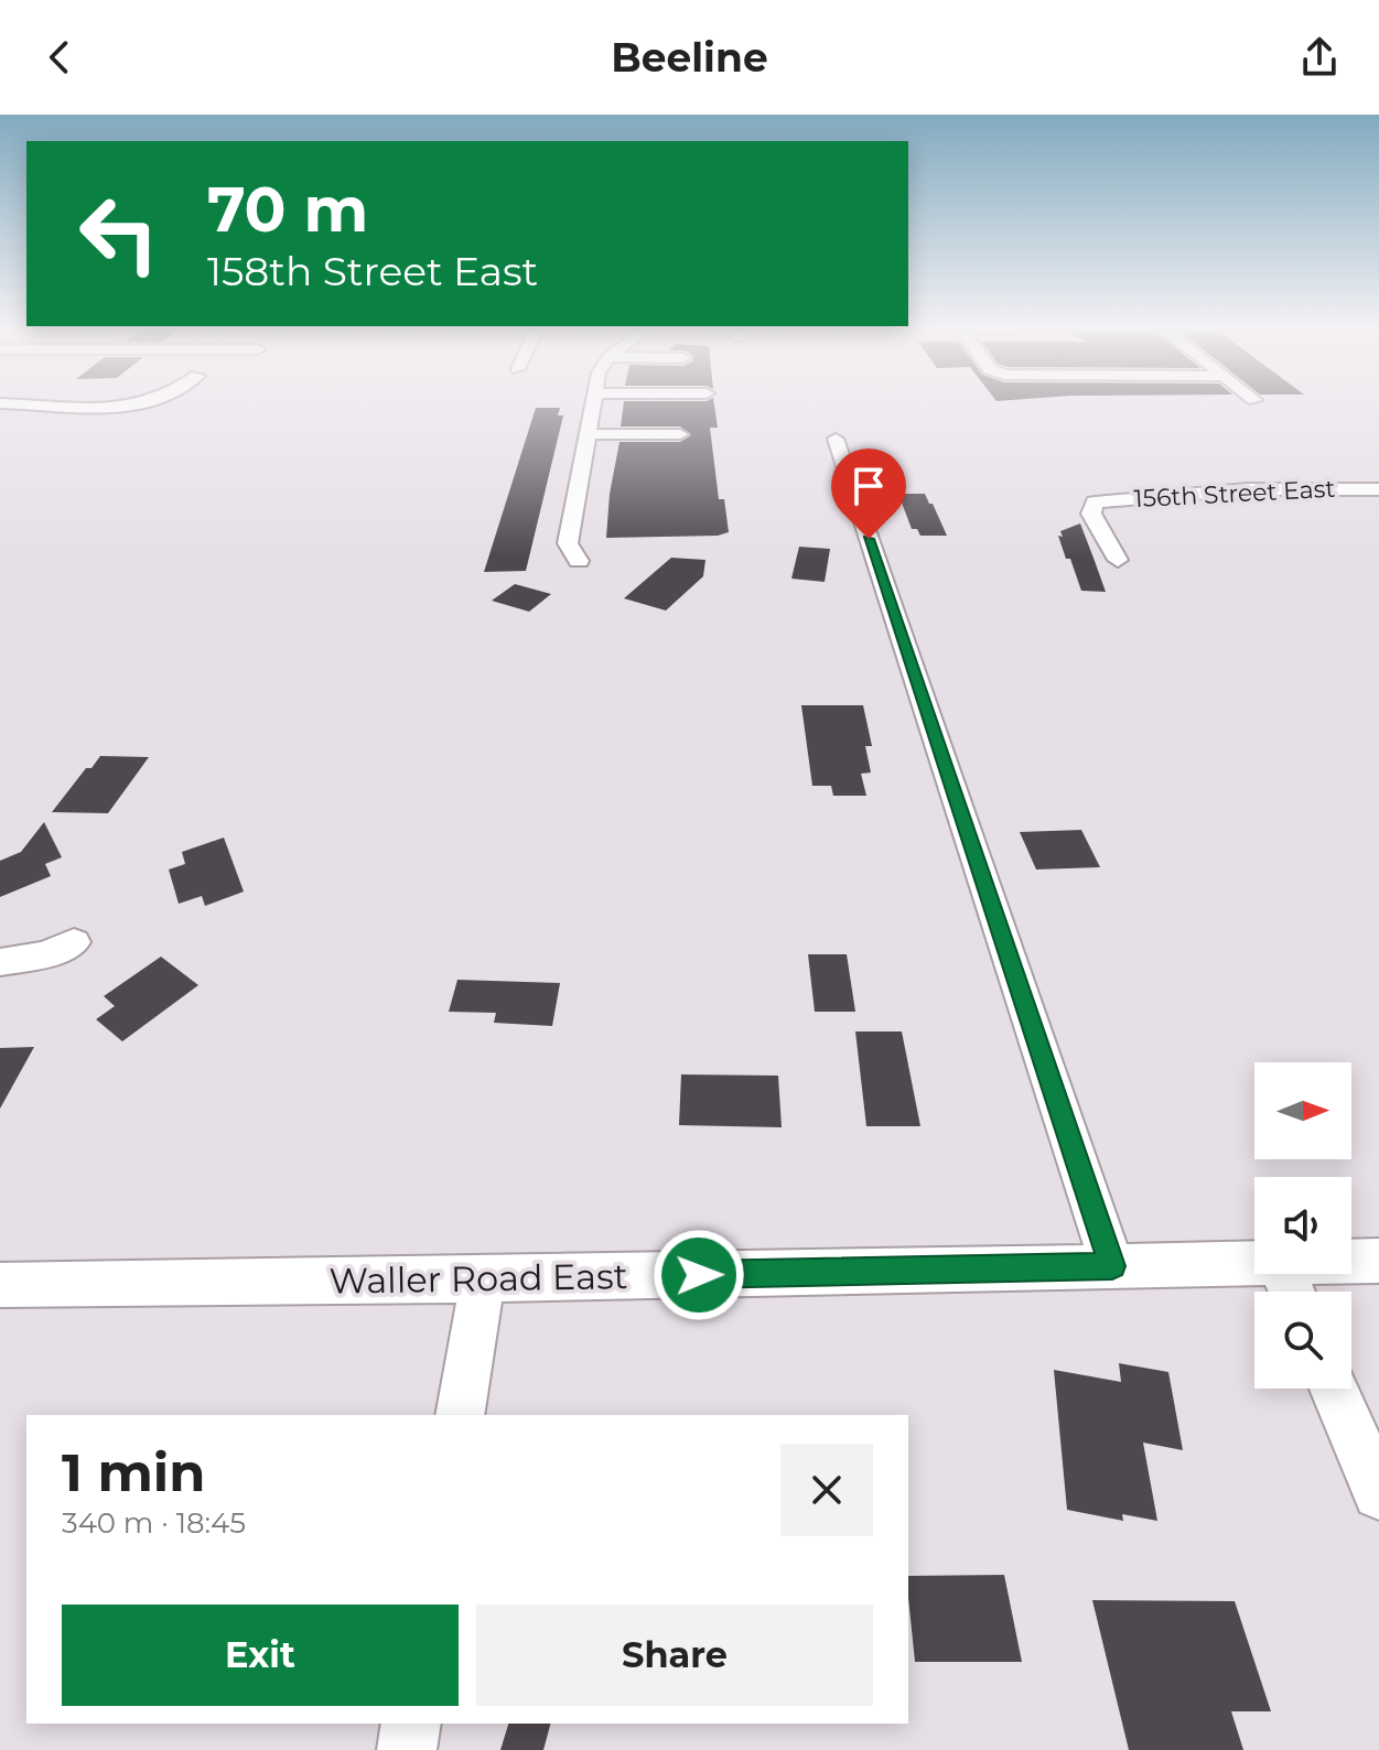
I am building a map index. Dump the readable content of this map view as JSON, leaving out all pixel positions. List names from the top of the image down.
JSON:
{
  "streets": {
    "street": ["156th Street East", "Waller Road East"]
  },
  "north": "right",
  "page": {
    "header": "Beeline",
    "turn": ["70 m", "158th Street East"],
    "heading": ["1 min", "340 m · 18:45"],
    "buttons": ["Exit", "Share"]
  }
}
